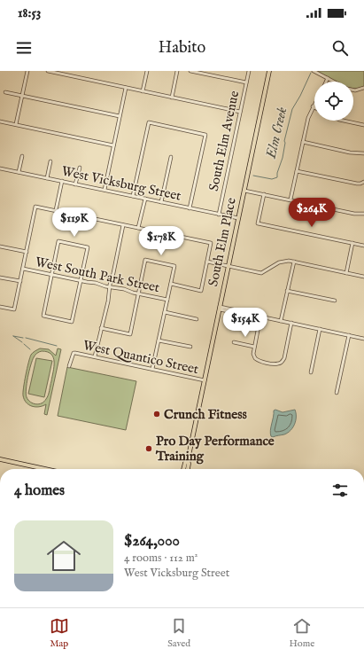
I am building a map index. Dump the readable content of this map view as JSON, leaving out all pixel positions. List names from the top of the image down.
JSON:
{
  "streets": {
    "main road": ["South Elm Place"],
    "street": [
      "South Elm Avenue",
      "West Vicksburg Street",
      "West South Park Street",
      "West Quantico Street"
    ]
  },
  "crossings": [
    ["South Elm Avenue", "West Vicksburg Street"],
    ["West Vicksburg Street", "South Elm Place"],
    ["South Elm Place", "West Quantico Street"]
  ],
  "water": ["Elm Creek"],
  "places": ["Crunch Fitness", "Pro Day Performance Training"],
  "page": {
    "status": "18:53",
    "header": "Habito",
    "price": [
      "$264K",
      "$119K",
      "$178K",
      "$154K"
    ],
    "heading": "4 homes",
    "list": [
      {
        "name": "$264,000",
        "note": "4 rooms · 112 m² · West Vicksburg Street"
      }
    ],
    "tabs": ["Map", "Saved", "Home"]
  }
}
